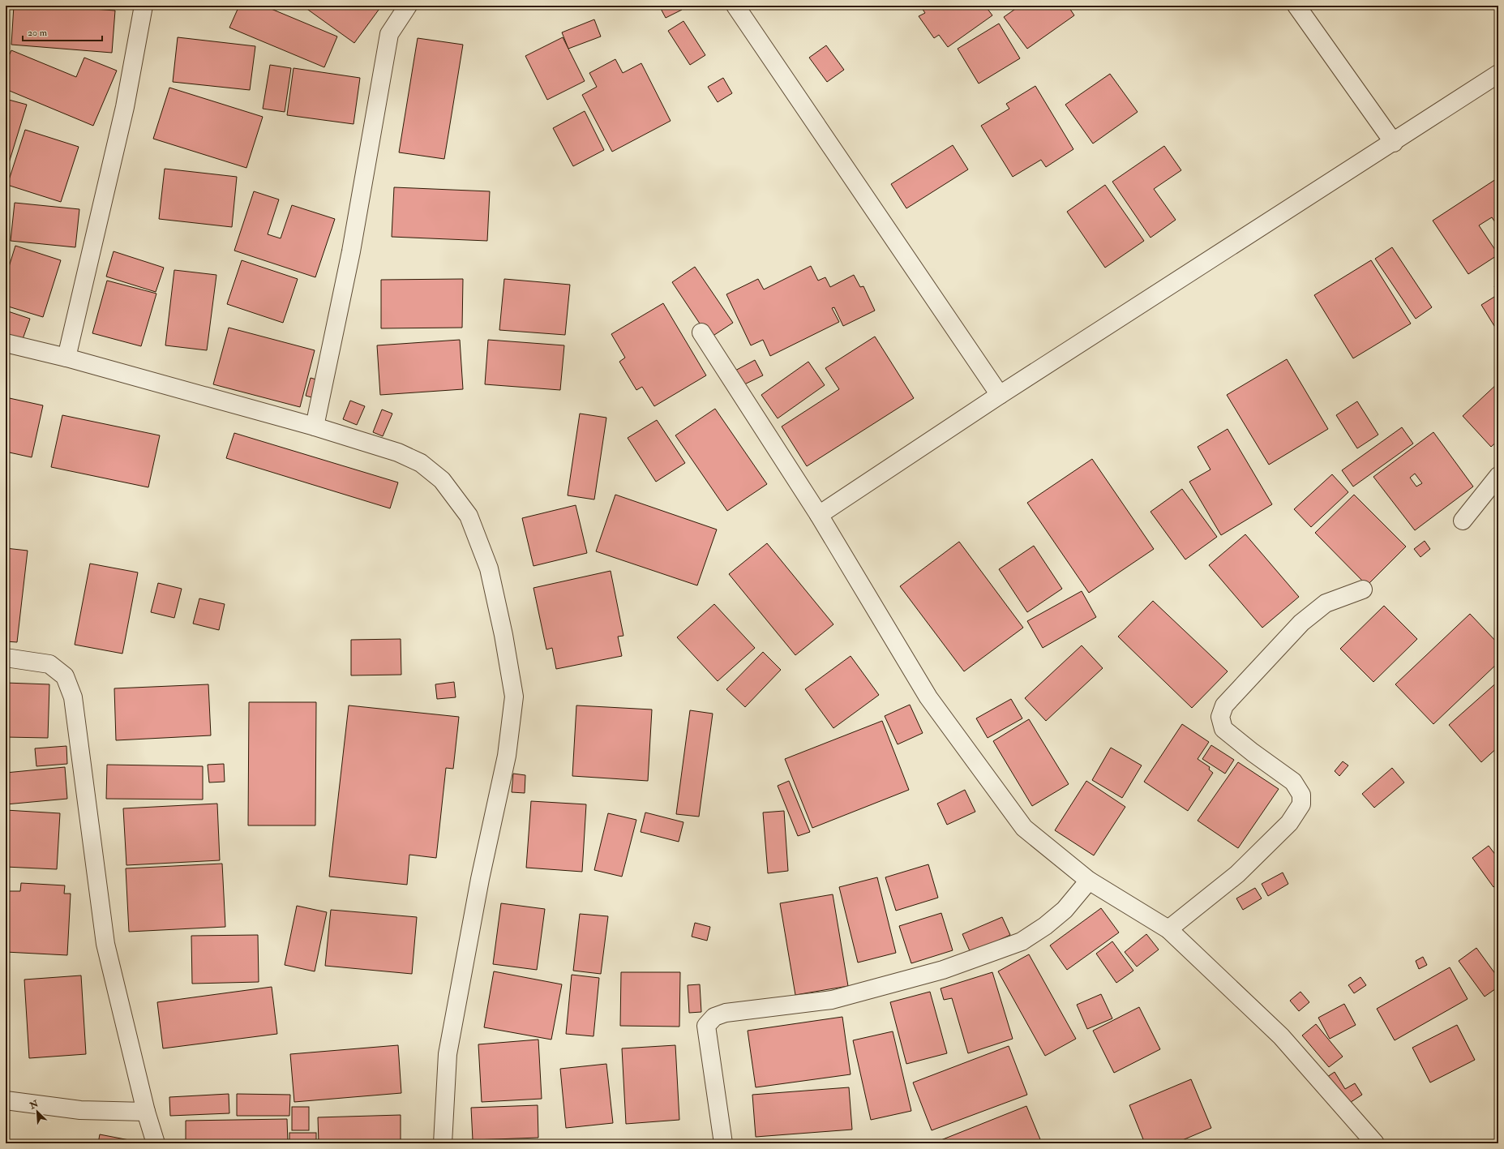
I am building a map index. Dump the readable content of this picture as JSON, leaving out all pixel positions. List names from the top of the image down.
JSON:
{
  "scale_bar": "20 m",
  "north": "top left"
}
